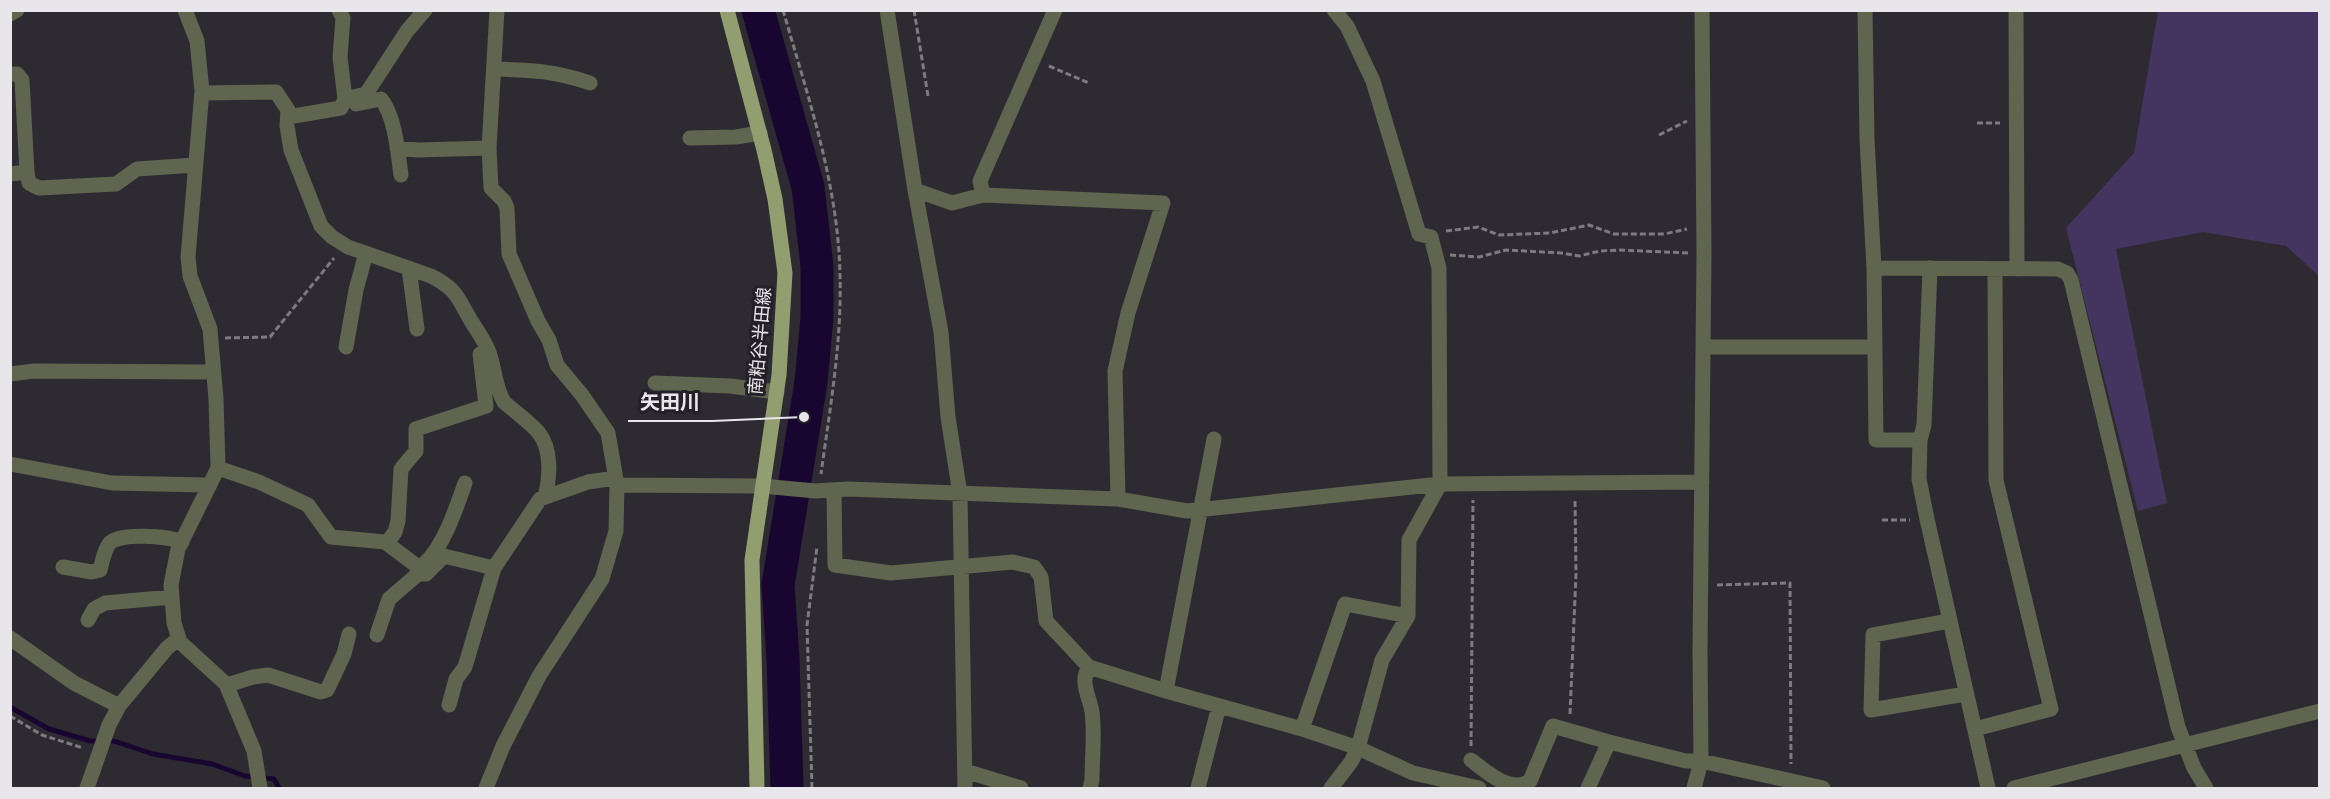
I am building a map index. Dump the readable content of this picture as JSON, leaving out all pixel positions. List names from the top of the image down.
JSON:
{
  "streets": {
    "main road": ["南粕谷半田線"]
  },
  "places": ["矢田川"]
}
